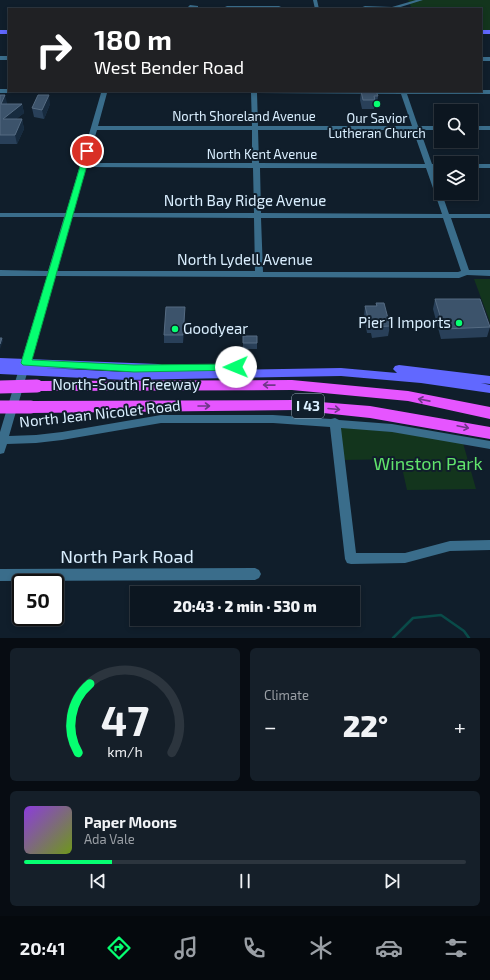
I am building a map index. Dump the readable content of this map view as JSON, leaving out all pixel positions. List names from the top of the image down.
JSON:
{
  "streets": {
    "highway": ["North-South Freeway", "I 43"],
    "street": [
      "North Shoreland Avenue",
      "North Kent Avenue",
      "North Bay Ridge Avenue",
      "North Lydell Avenue",
      "North Jean Nicolet Road",
      "North Park Road"
    ]
  },
  "parks": ["Winston Park"],
  "places": ["Our Savior Lutheran Church", "Pier 1 Imports", "Goodyear"],
  "page": {
    "turn": ["180 m", "West Bender Road"],
    "limit": "50",
    "trip": "20:43 · 2 min · 530 m",
    "tile": "Climate",
    "heat": ["−", "22°", "+"],
    "song": ["Paper Moons", "Ada Vale"],
    "tabs": "20:41",
    "gauge": ["47", "km/h"]
  }
}
